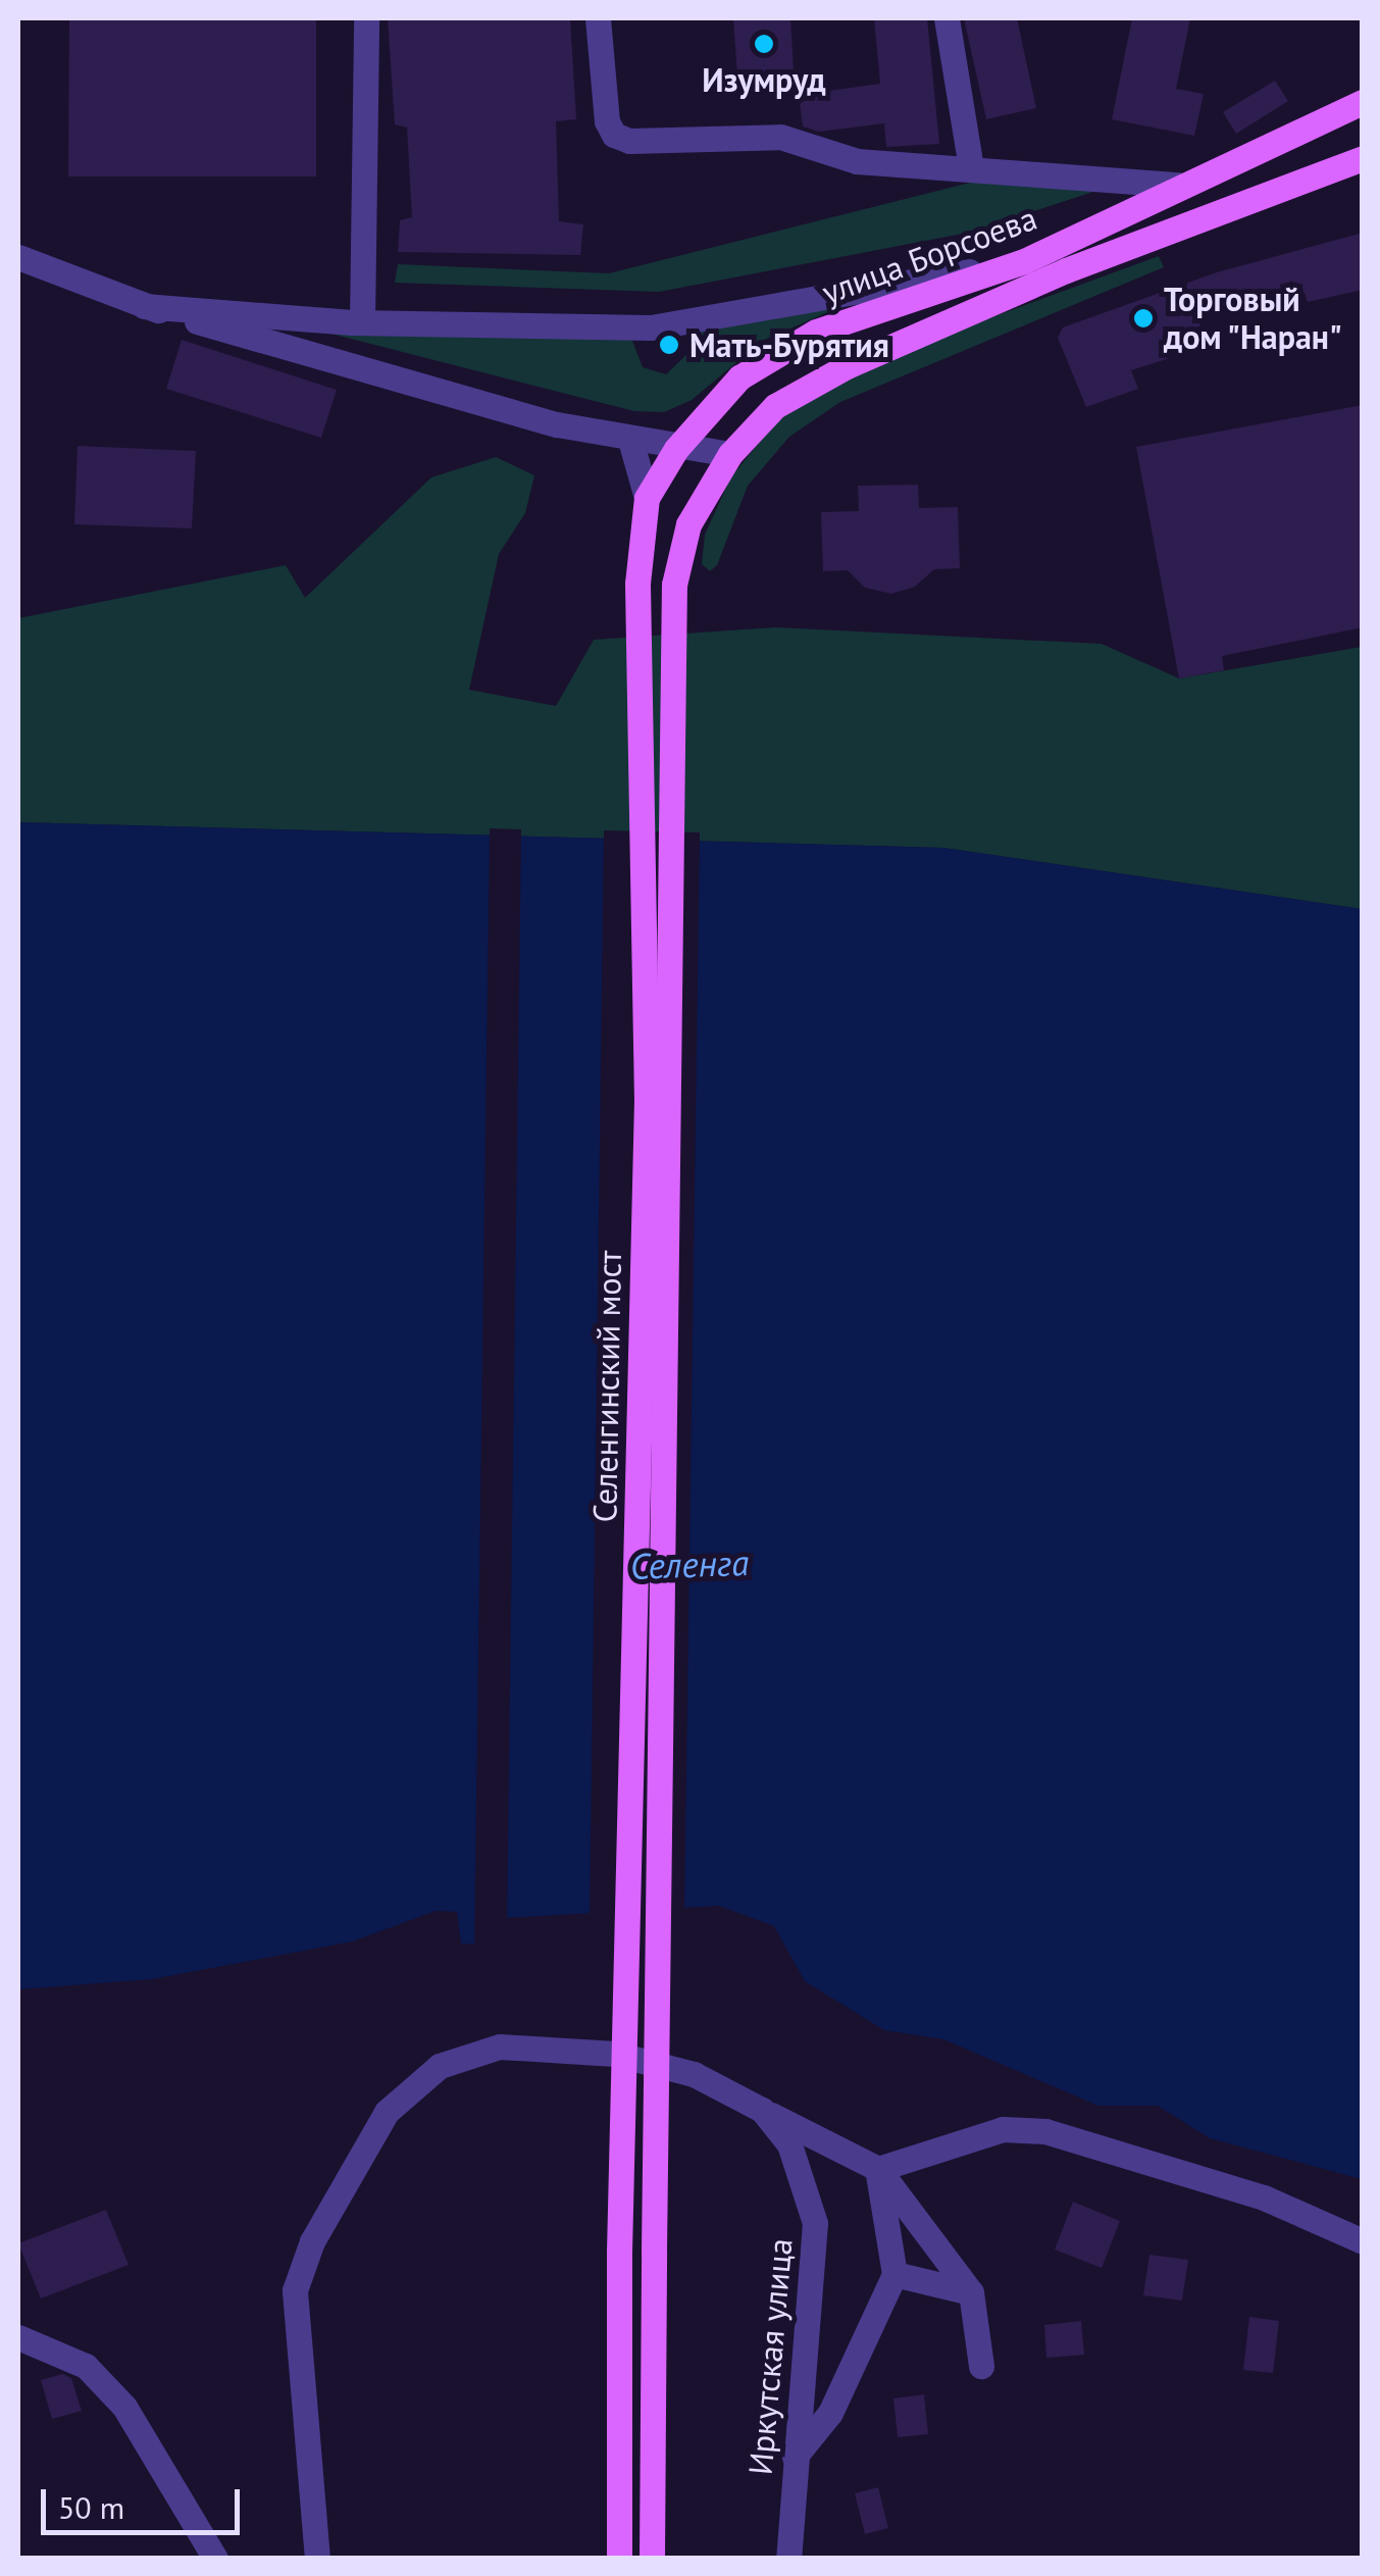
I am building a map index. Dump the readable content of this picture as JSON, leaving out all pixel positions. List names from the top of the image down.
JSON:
{
  "streets": {
    "main road": ["улица Борсоева", "Селенгинский мост"],
    "street": ["Иркутская улица"]
  },
  "crossings": [
    ["улица Борсоева", "Селенгинский мост"]
  ],
  "water": ["Селенга"],
  "places": ["Изумруд", "Торговый дом \"Наран\"", "Мать-Бурятия"],
  "scale_bar": "50 m"
}
